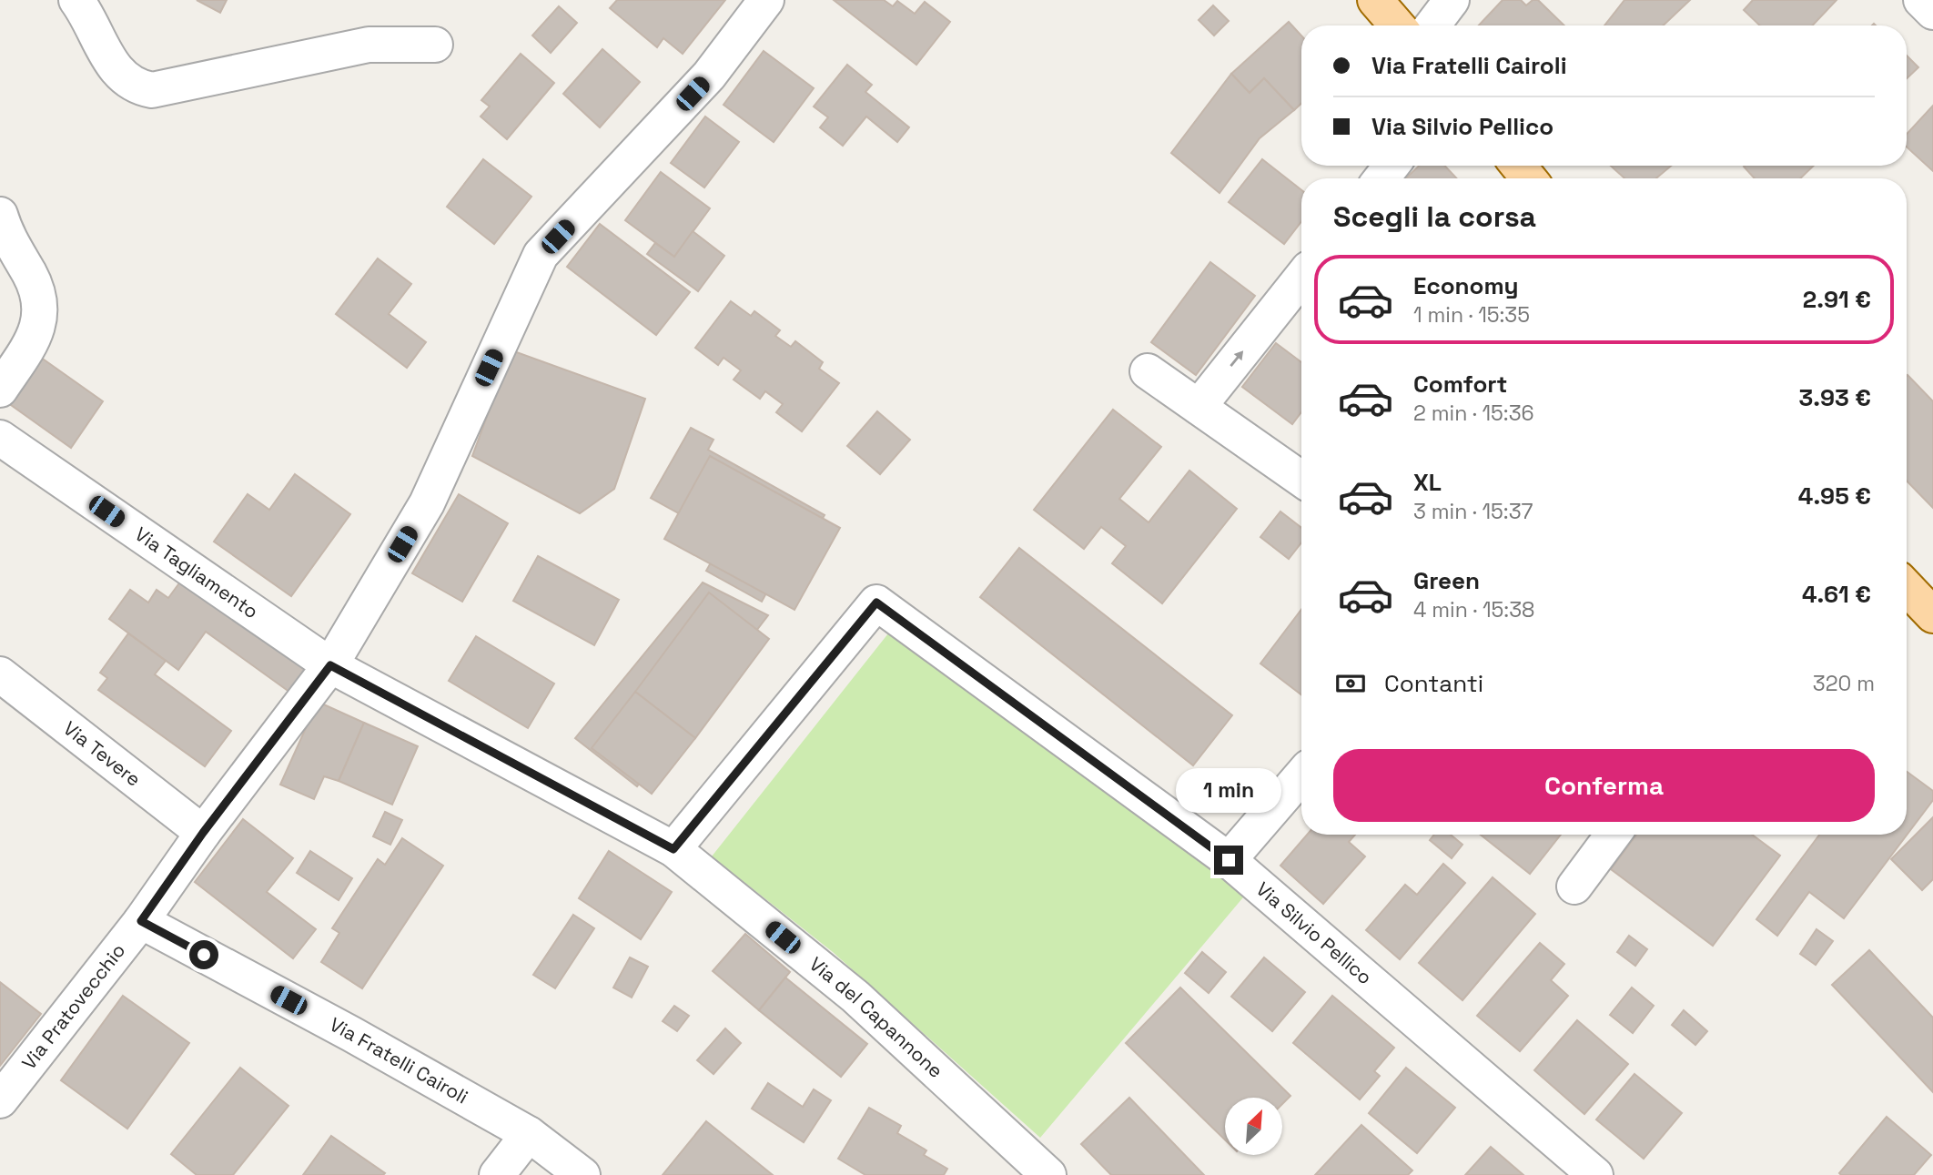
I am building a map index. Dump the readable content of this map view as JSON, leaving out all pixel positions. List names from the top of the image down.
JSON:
{
  "streets": {
    "street": [
      "Via Tagliamento",
      "Via Tevere",
      "Via Silvio Pellico",
      "Via Pratovecchio",
      "Via del Capannone",
      "Via Fratelli Cairoli"
    ]
  },
  "crossings": [
    ["Via Tagliamento", "Via Pratovecchio"],
    ["Via Tagliamento", "Via del Capannone"],
    ["Via Tevere", "Via Pratovecchio"],
    ["Via Silvio Pellico", "Via del Capannone"],
    ["Via Pratovecchio", "Via del Capannone"],
    ["Via Pratovecchio", "Via Fratelli Cairoli"]
  ],
  "north": "top right",
  "page": {
    "banner": ["Via Fratelli Cairoli", "Via Silvio Pellico"],
    "heading": "Scegli la corsa",
    "list": [
      {
        "name": "Economy",
        "note": "1 min · 15:35",
        "value": "2.91 €"
      },
      {
        "name": "Comfort",
        "note": "2 min · 15:36",
        "value": "3.93 €"
      },
      {
        "name": "XL",
        "note": "3 min · 15:37",
        "value": "4.95 €"
      },
      {
        "name": "Green",
        "note": "4 min · 15:38",
        "value": "4.61 €"
      }
    ],
    "pay": ["Contanti", "320 m"],
    "buttons": "Conferma",
    "bubble": "1 min"
  }
}
